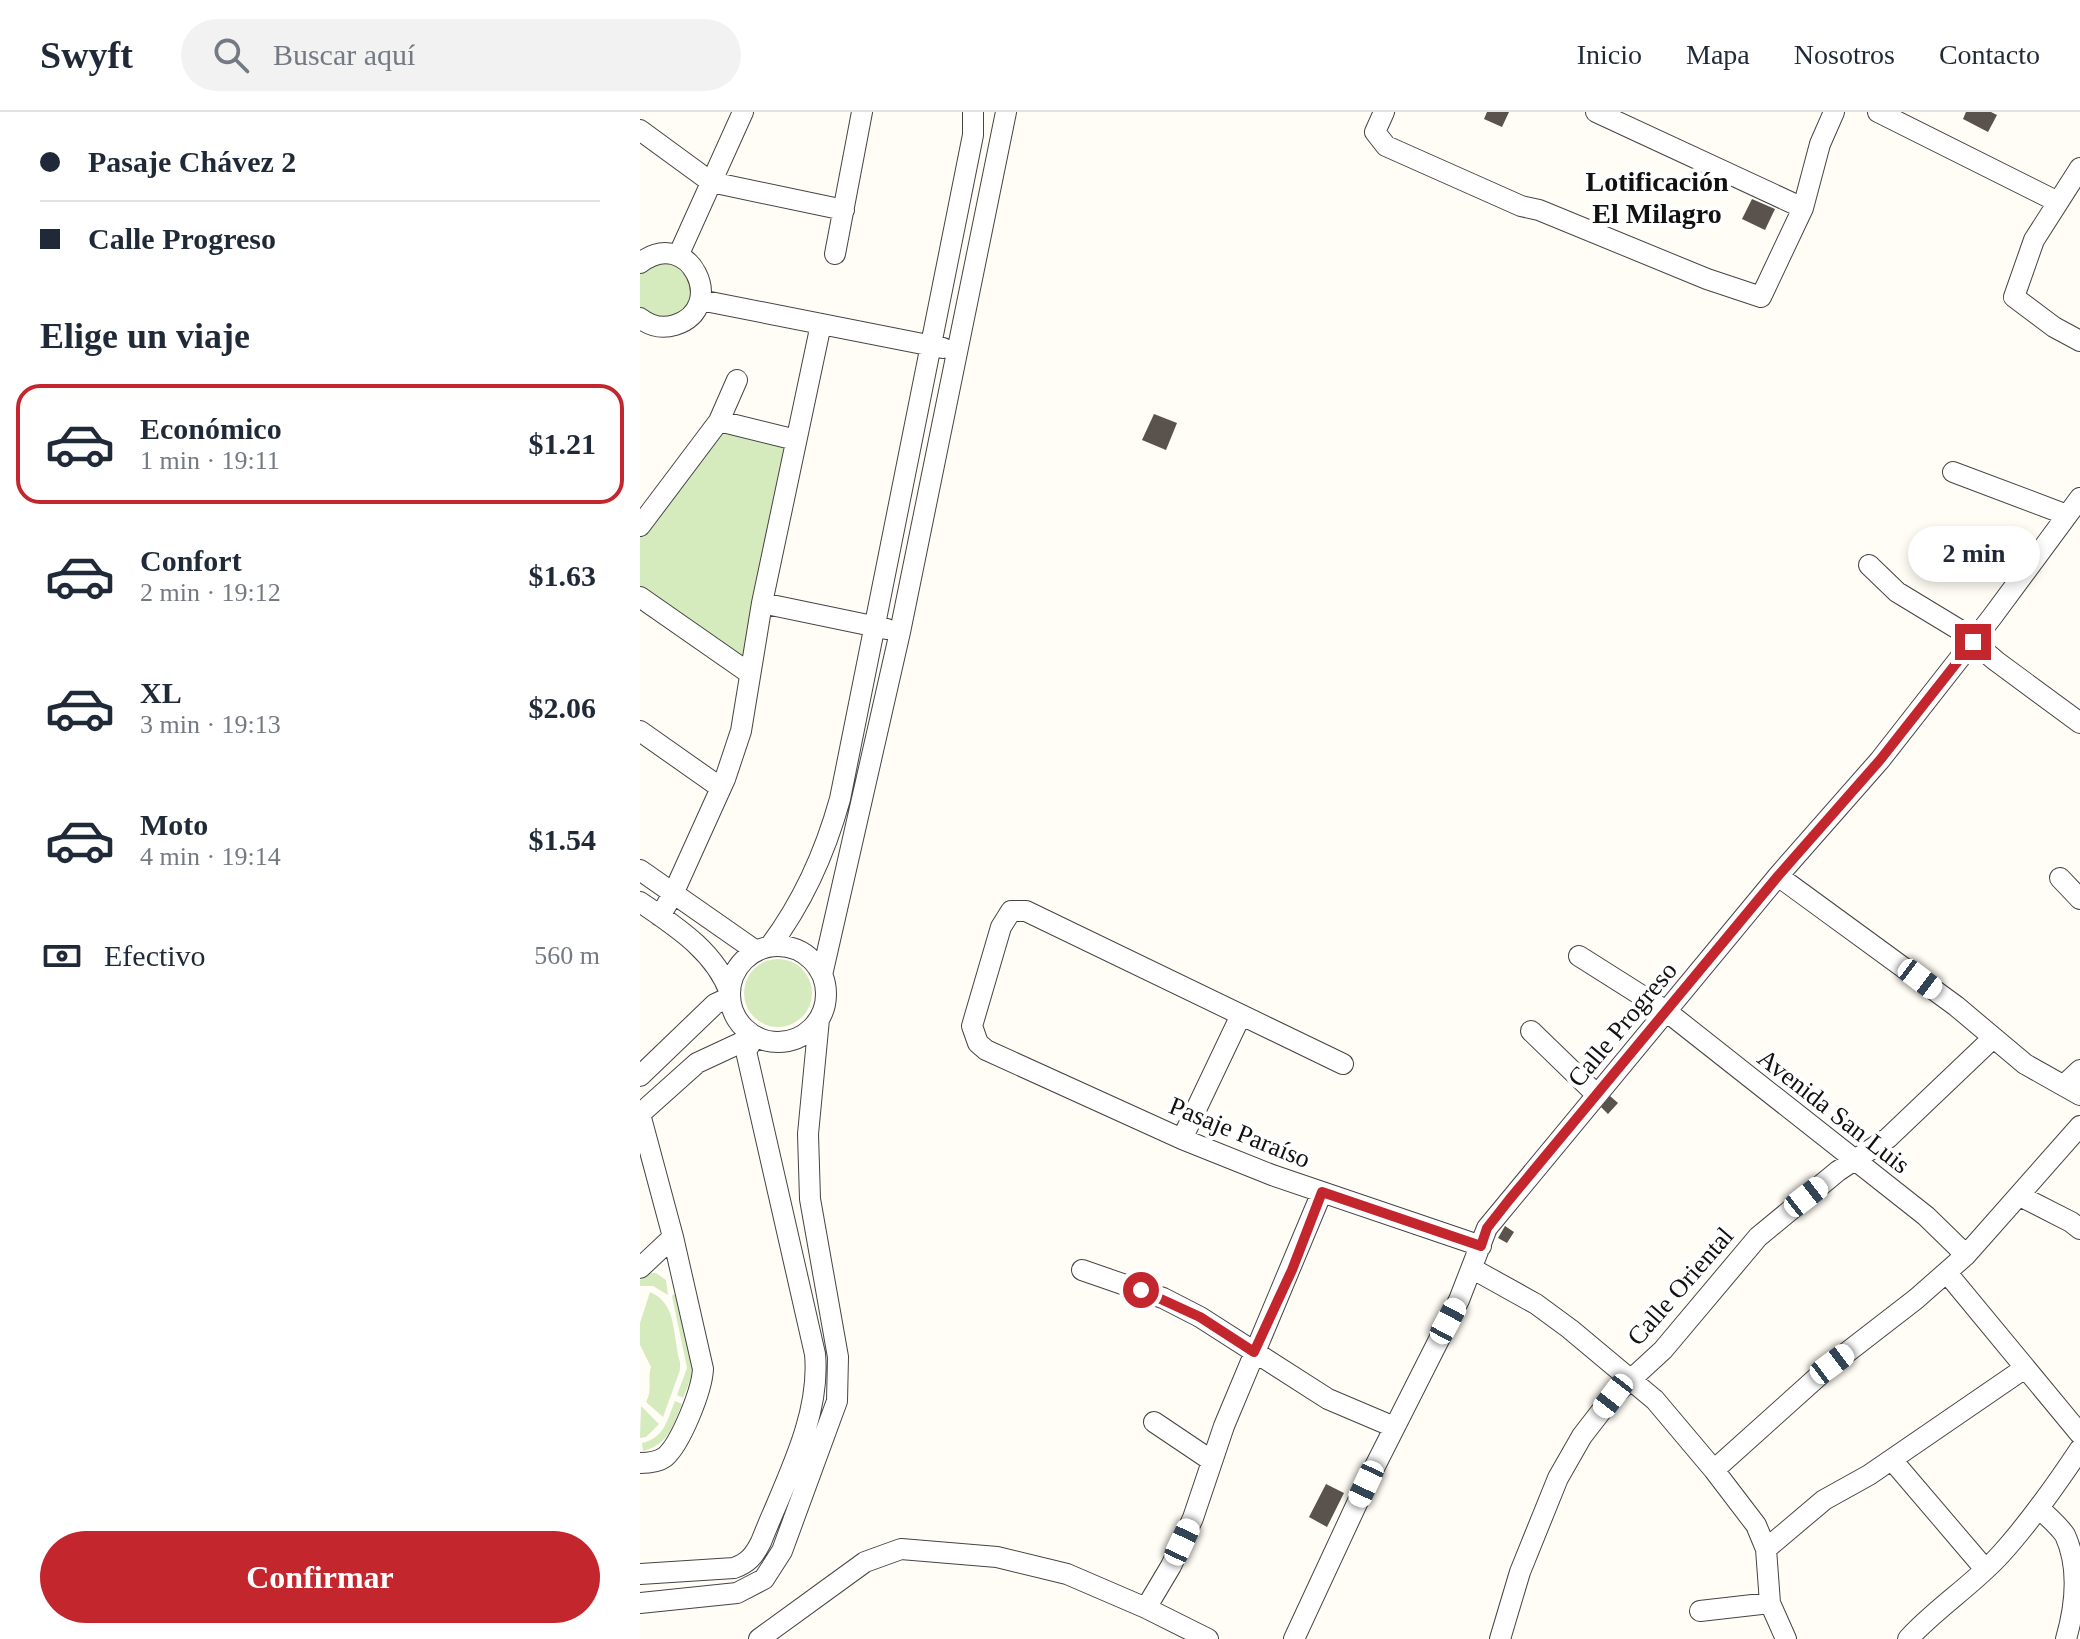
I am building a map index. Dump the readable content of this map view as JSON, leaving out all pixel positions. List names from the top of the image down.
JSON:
{
  "streets": {
    "street": [
      "Calle Progreso",
      "Avenida San Luis",
      "Pasaje Paraíso",
      "Calle Oriental"
    ]
  },
  "crossings": [
    ["Calle Progreso", "Avenida San Luis"],
    ["Calle Progreso", "Pasaje Paraíso"],
    ["Avenida San Luis", "Calle Oriental"]
  ],
  "districts": ["Lotificación El Milagro"],
  "page": {
    "header": "Swyft",
    "search": "Buscar aquí",
    "nav": [
      "Inicio",
      "Mapa",
      "Nosotros",
      "Contacto"
    ],
    "banner": ["Pasaje Chávez 2", "Calle Progreso"],
    "heading": "Elige un viaje",
    "list": [
      {
        "name": "Económico",
        "note": "1 min · 19:11",
        "value": "$1.21"
      },
      {
        "name": "Confort",
        "note": "2 min · 19:12",
        "value": "$1.63"
      },
      {
        "name": "XL",
        "note": "3 min · 19:13",
        "value": "$2.06"
      },
      {
        "name": "Moto",
        "note": "4 min · 19:14",
        "value": "$1.54"
      }
    ],
    "bubble": "2 min",
    "pay": ["Efectivo", "560 m"],
    "buttons": "Confirmar"
  }
}
